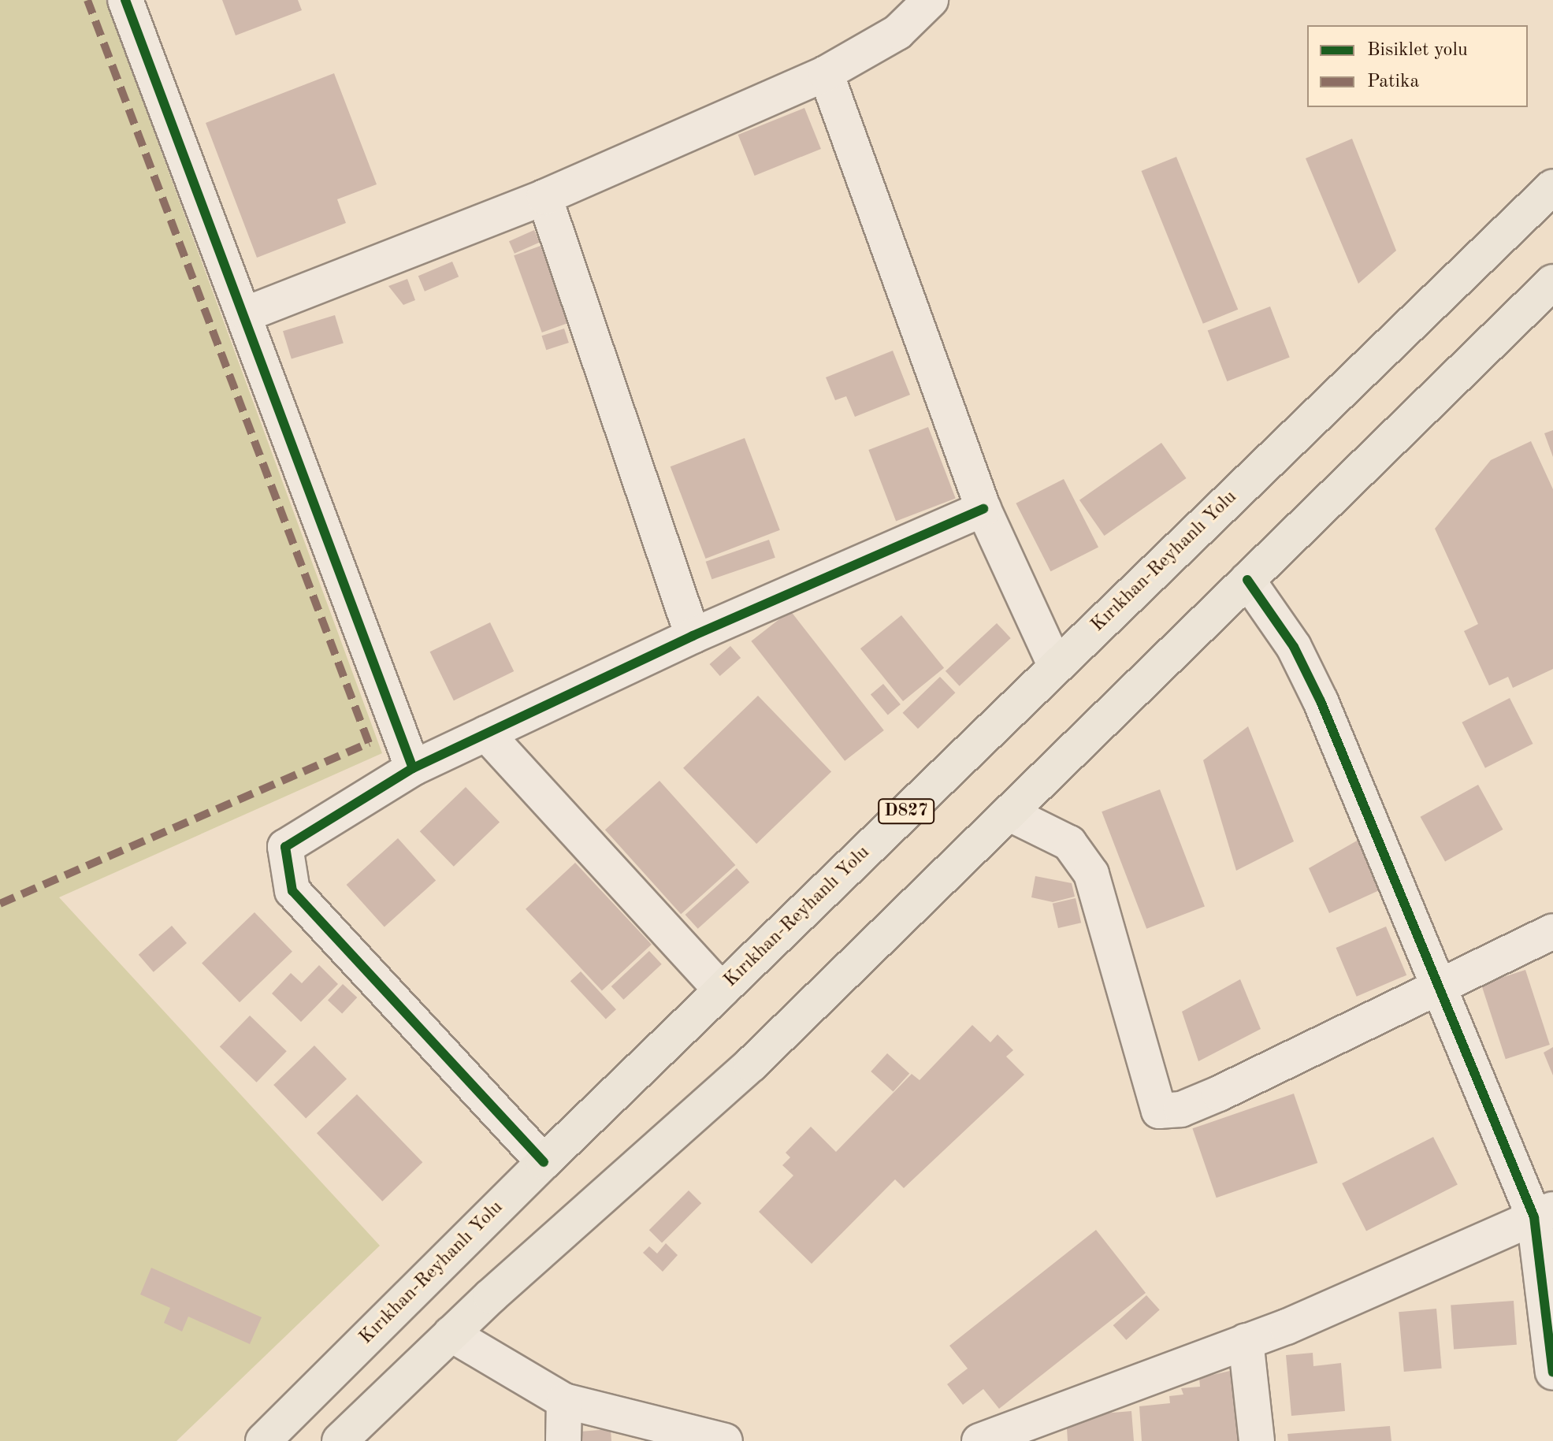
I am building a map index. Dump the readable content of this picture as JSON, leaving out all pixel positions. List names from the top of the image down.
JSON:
{
  "streets": {
    "highway": ["Kırıkhan-Reyhanlı Yolu", "D827"]
  },
  "legend": ["Bisiklet yolu", "Patika"]
}
